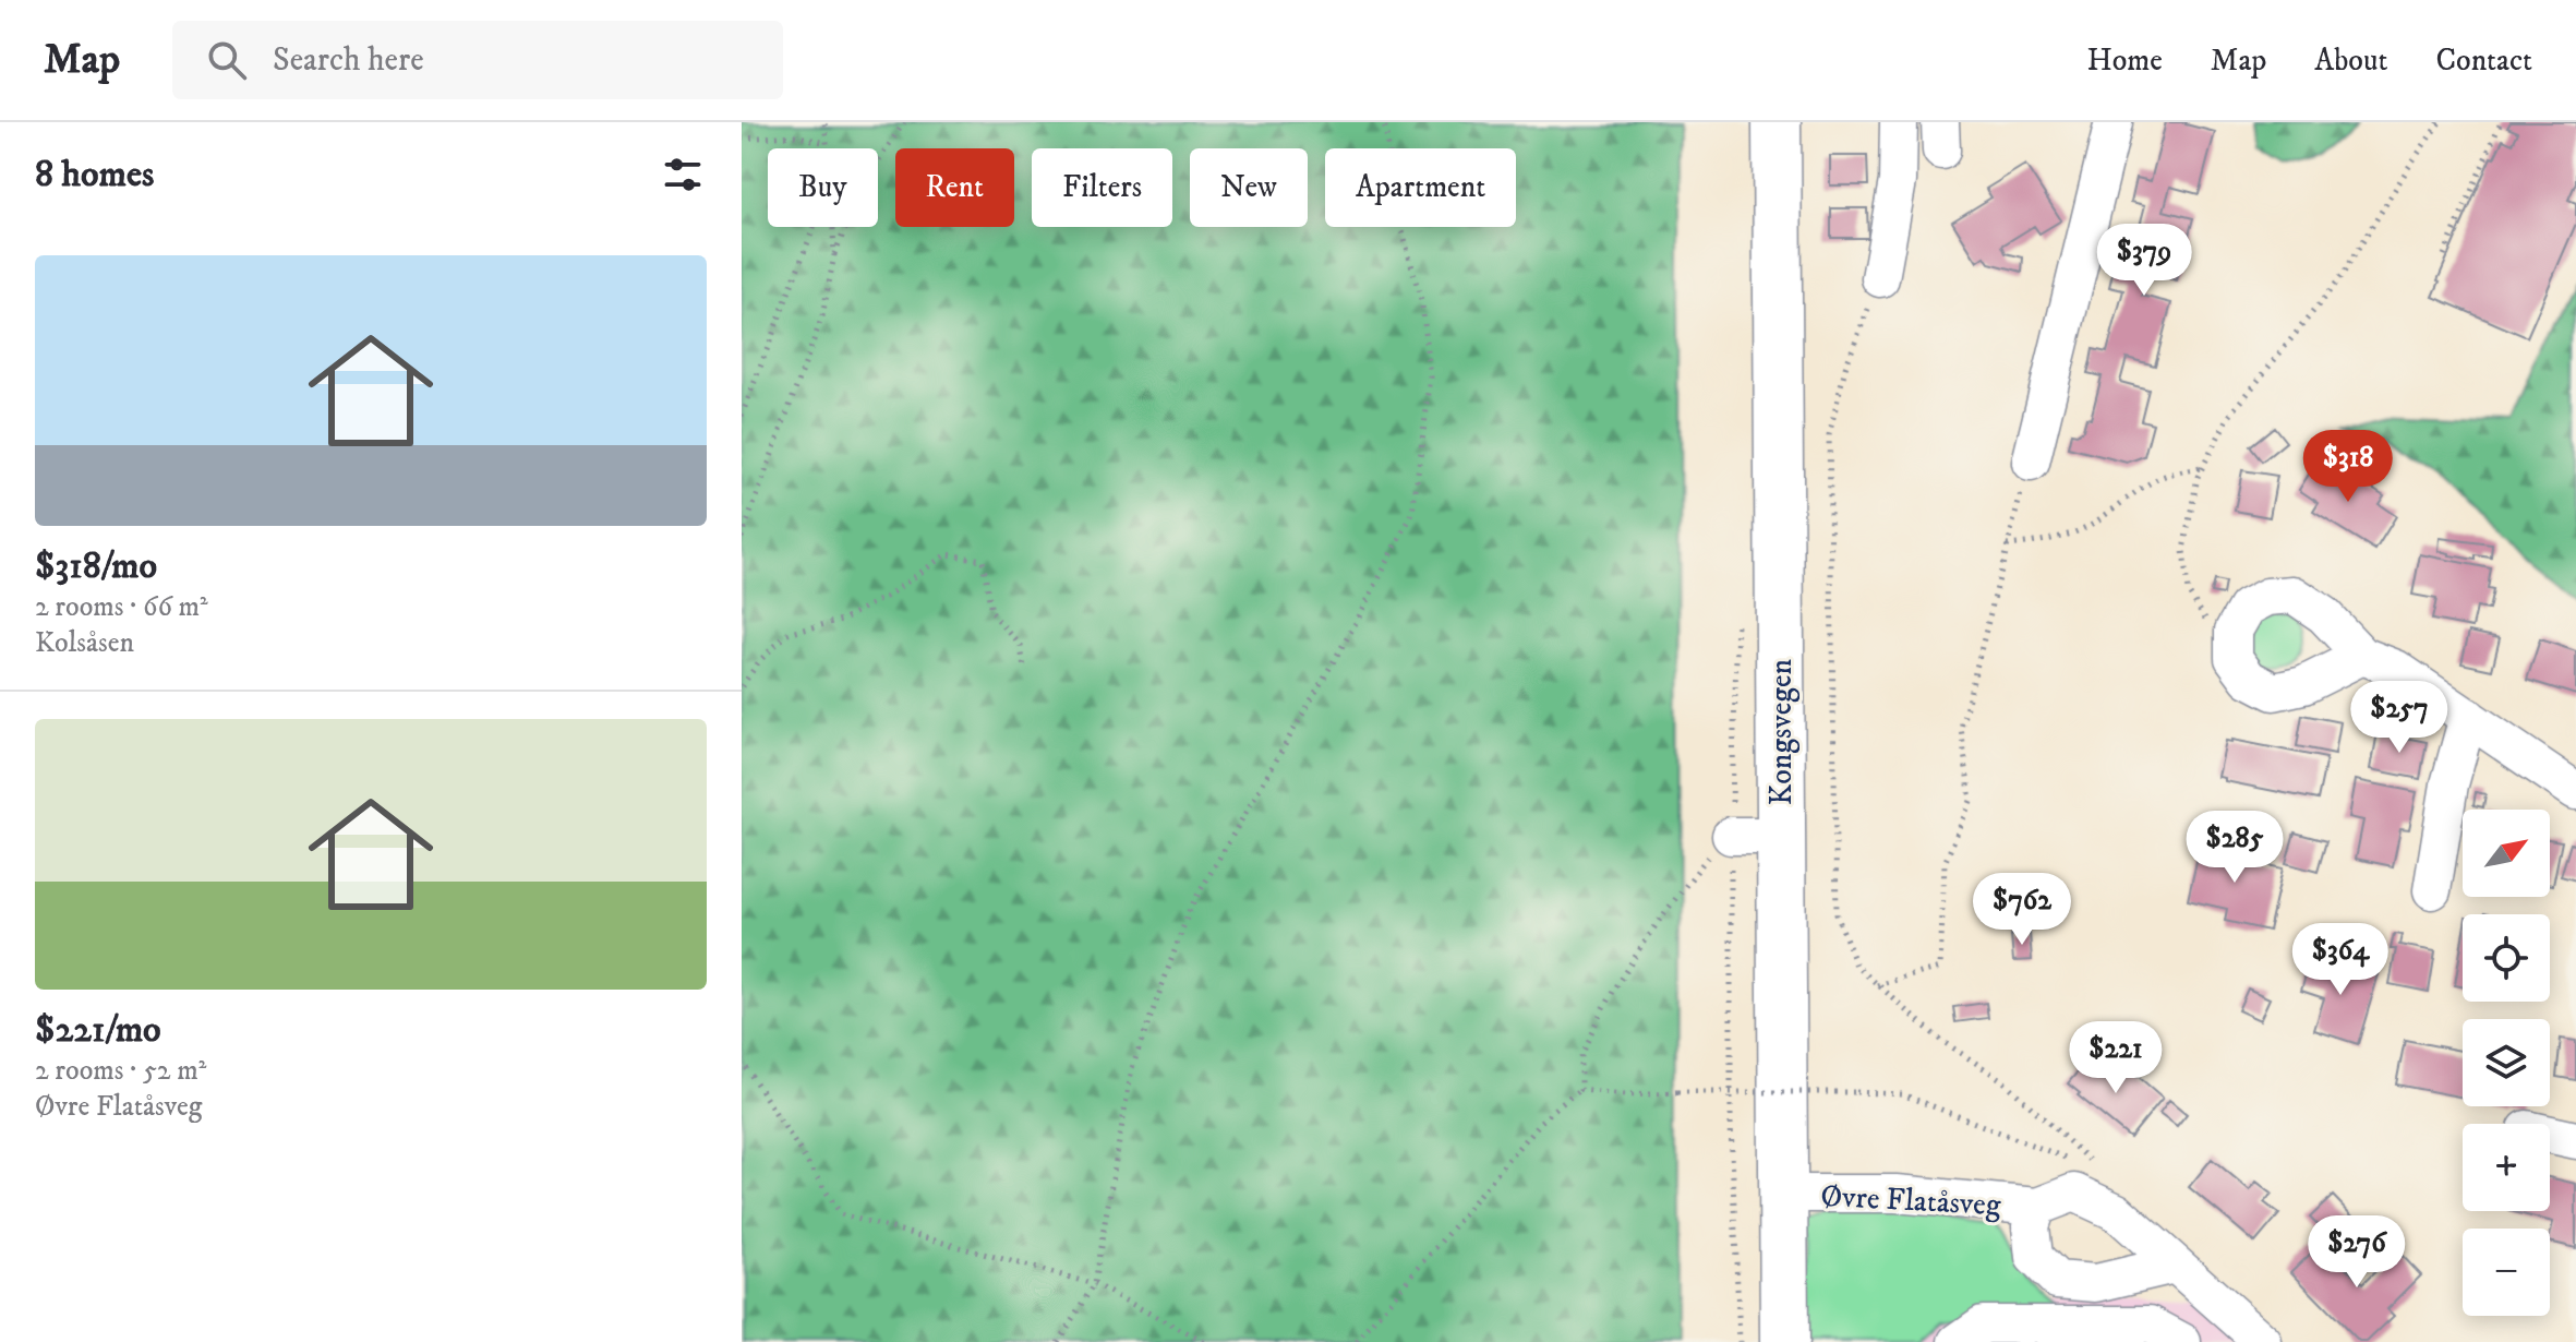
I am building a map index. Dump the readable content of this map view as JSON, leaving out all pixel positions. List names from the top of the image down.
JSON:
{
  "streets": {
    "main road": ["Kongsvegen"],
    "street": ["Øvre Flatåsveg"]
  },
  "crossings": [
    ["Kongsvegen", "Øvre Flatåsveg"]
  ],
  "north": "top right",
  "page": {
    "header": "Map",
    "search": "Search here",
    "nav": [
      "Home",
      "Map",
      "About",
      "Contact"
    ],
    "heading": "8 homes",
    "chip": [
      "Buy",
      "Rent",
      "Filters",
      "New",
      "Apartment"
    ],
    "price": [
      "$379",
      "$318",
      "$257",
      "$285",
      "$762",
      "$364",
      "$221",
      "$276"
    ],
    "list": [
      {
        "name": "$318/mo",
        "note": "2 rooms · 66 m² · Kolsåsen"
      },
      {
        "name": "$221/mo",
        "note": "2 rooms · 52 m² · Øvre Flatåsveg"
      }
    ],
    "map_buttons": ["+", "−"]
  }
}
